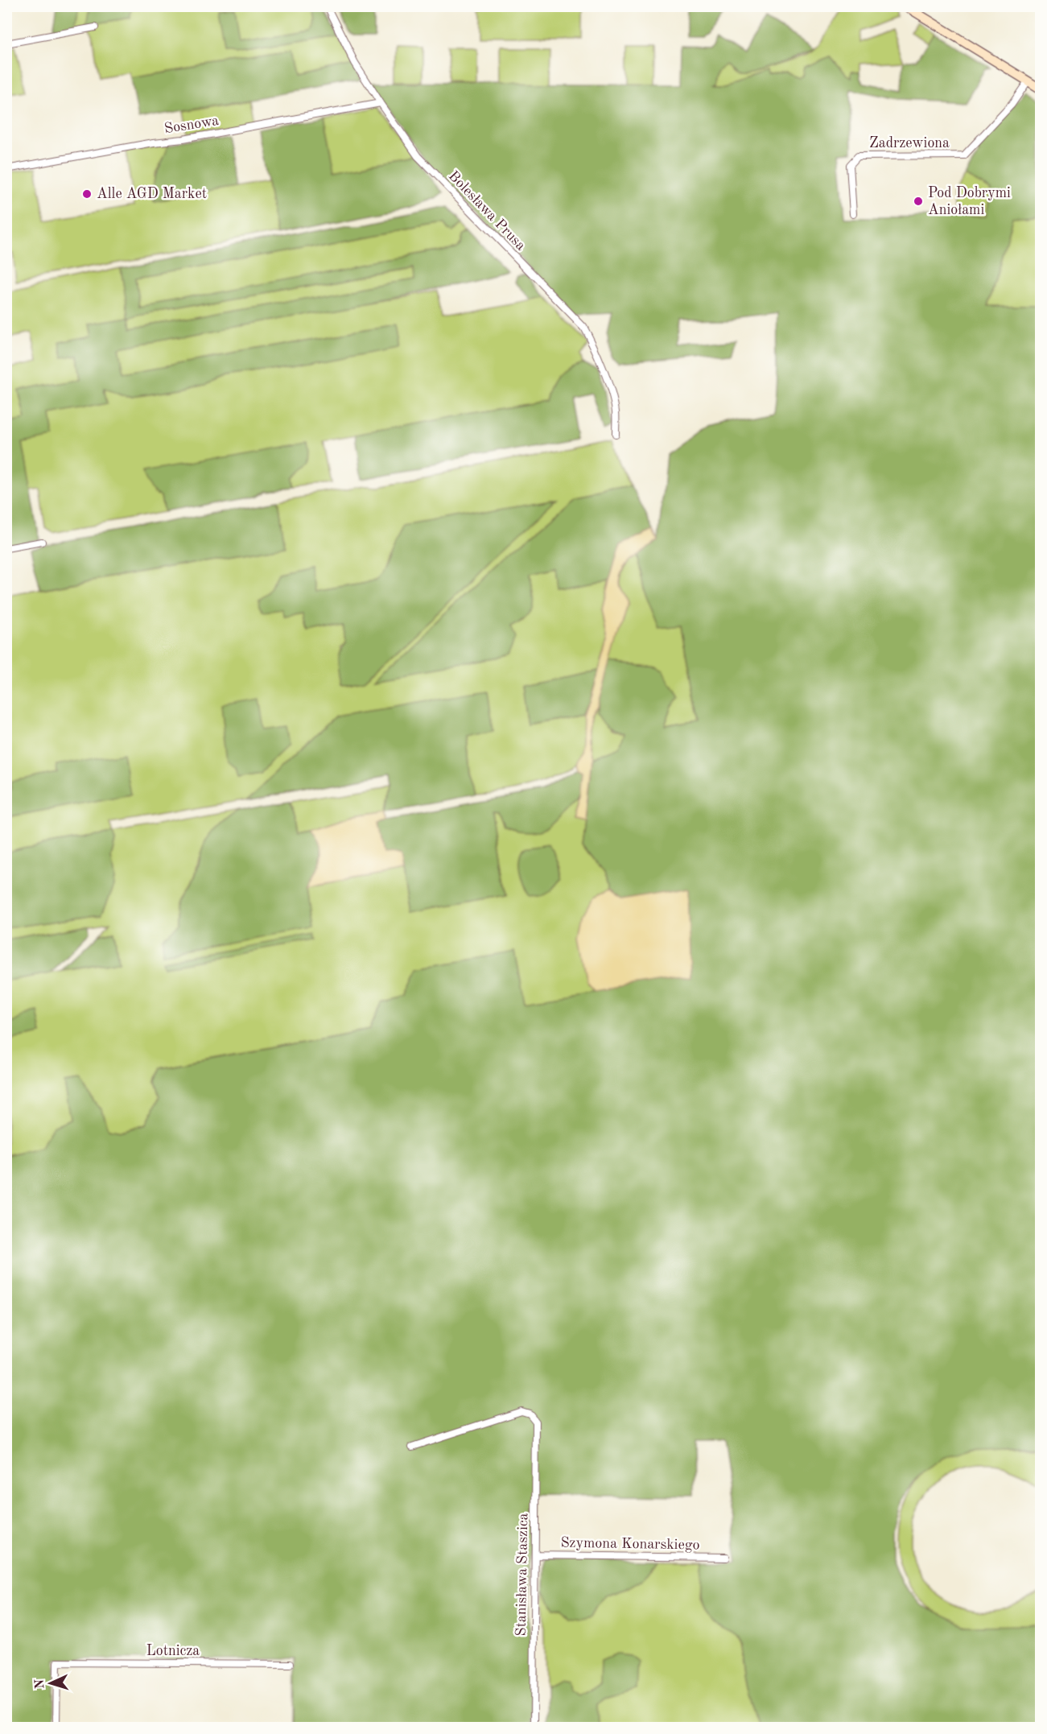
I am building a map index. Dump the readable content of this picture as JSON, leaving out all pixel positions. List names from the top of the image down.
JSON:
{
  "streets": {
    "street": [
      "Sosnowa",
      "Zadrzewiona",
      "Bolesława Prusa",
      "Szymona Konarskiego",
      "Stanisława Staszica",
      "Lotnicza"
    ]
  },
  "crossings": [
    ["Sosnowa", "Bolesława Prusa"],
    ["Szymona Konarskiego", "Stanisława Staszica"]
  ],
  "places": ["Alle AGD Market", "Pod Dobrymi Aniołami"],
  "north": "left"
}
